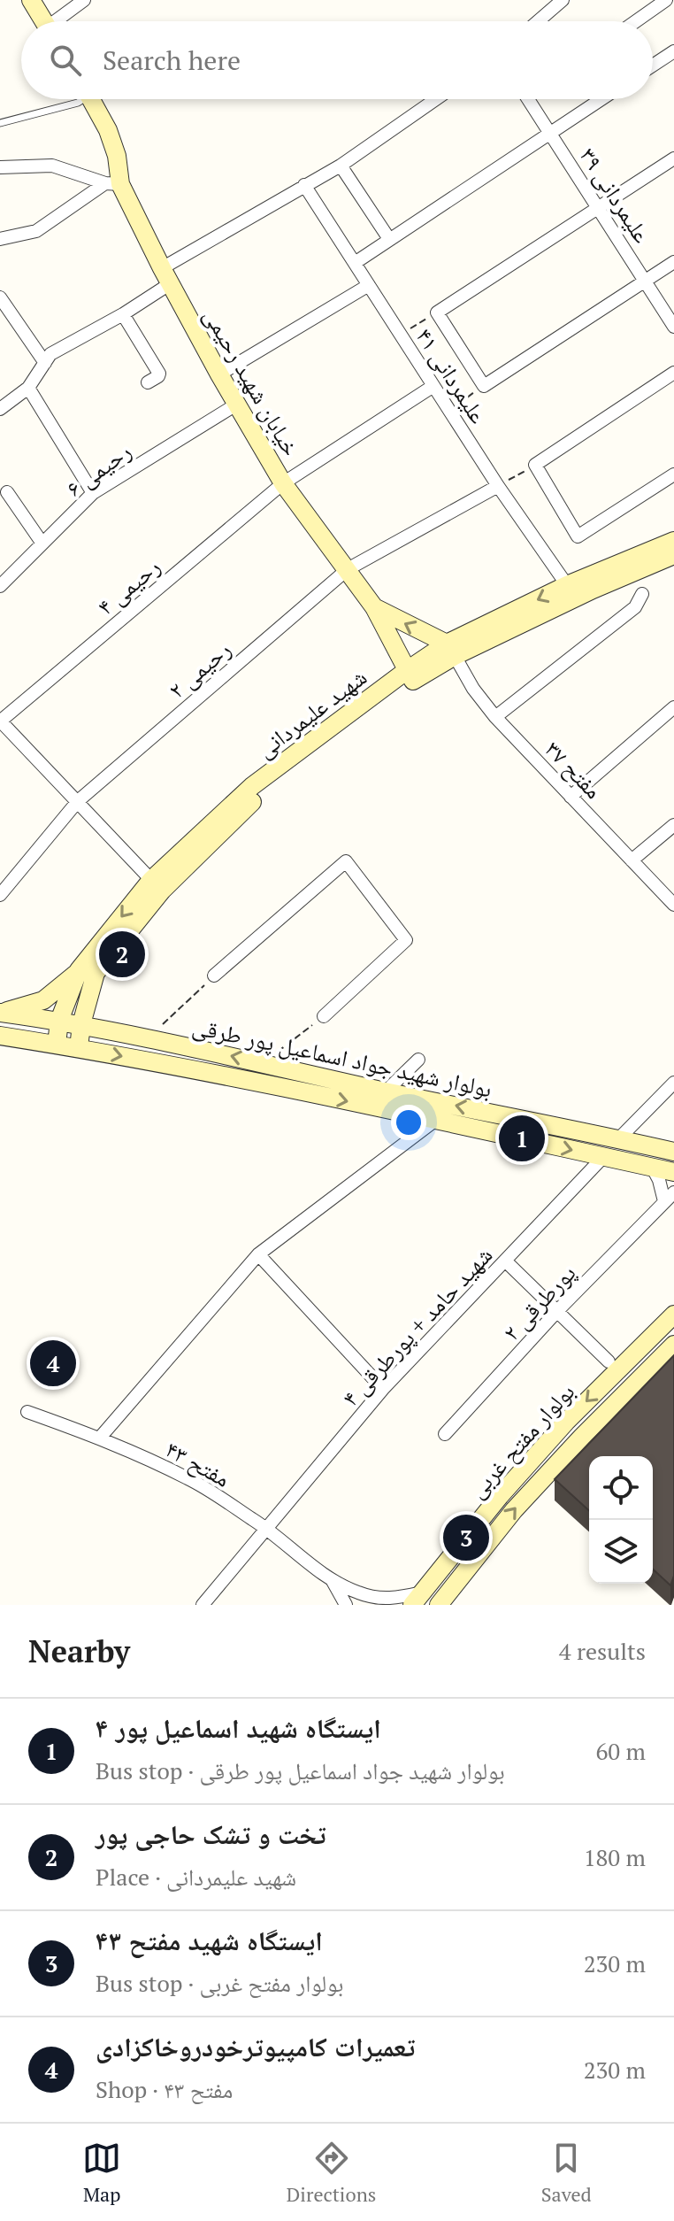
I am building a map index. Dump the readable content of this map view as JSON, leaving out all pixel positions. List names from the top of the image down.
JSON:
{
  "streets": {
    "main road": [
      "خیابان شهید رحیمی",
      "شهید علیمردانی",
      "بولوار شهید جواد اسماعیل پور طرقی",
      "بولوار مفتح غربی"
    ],
    "street": [
      "علیمردانی ۳۹",
      "علیمردانی ۴۱",
      "رحیمی ۶",
      "رحیمی ۴",
      "رحیمی ۲",
      "مفتح ۳۷",
      "پورطرقی ۲",
      "شهید حامد + پورطرقی ۴",
      "مفتح ۴۳"
    ]
  },
  "crossings": [
    ["علیمردانی ۴۱", "رحیمی ۴"],
    ["علیمردانی ۴۱", "رحیمی ۲"],
    ["علیمردانی ۴۱", "شهید علیمردانی"],
    ["خیابان شهید رحیمی", "رحیمی ۶"],
    ["خیابان شهید رحیمی", "رحیمی ۴"],
    ["خیابان شهید رحیمی", "رحیمی ۲"],
    ["خیابان شهید رحیمی", "شهید علیمردانی"],
    ["شهید علیمردانی", "مفتح ۳۷"],
    ["شهید علیمردانی", "بولوار شهید جواد اسماعیل پور طرقی"],
    ["بولوار شهید جواد اسماعیل پور طرقی", "شهید حامد + پورطرقی ۴"],
    ["شهید حامد + پورطرقی ۴", "مفتح ۴۳"]
  ],
  "page": {
    "search": "Search here",
    "pins": [
      "2",
      "1",
      "4",
      "3"
    ],
    "heading": ["Nearby", "4 results"],
    "list": [
      {
        "mark": "1",
        "name": "ایستگاه شهید اسماعیل پور ۴",
        "note": "Bus stop · بولوار شهید جواد اسماعیل پور طرقی",
        "value": "60 m"
      },
      {
        "mark": "2",
        "name": "تخت و تشک حاجی پور",
        "note": "Place · شهید علیمردانی",
        "value": "180 m"
      },
      {
        "mark": "3",
        "name": "ایستگاه شهید مفتح ۴۳",
        "note": "Bus stop · بولوار مفتح غربی",
        "value": "230 m"
      },
      {
        "mark": "4",
        "name": "تعمیرات کامپیوترخودروخاکزادی",
        "note": "Shop · مفتح ۴۳",
        "value": "230 m"
      }
    ],
    "nav": ["Map", "Directions", "Saved"]
  }
}
